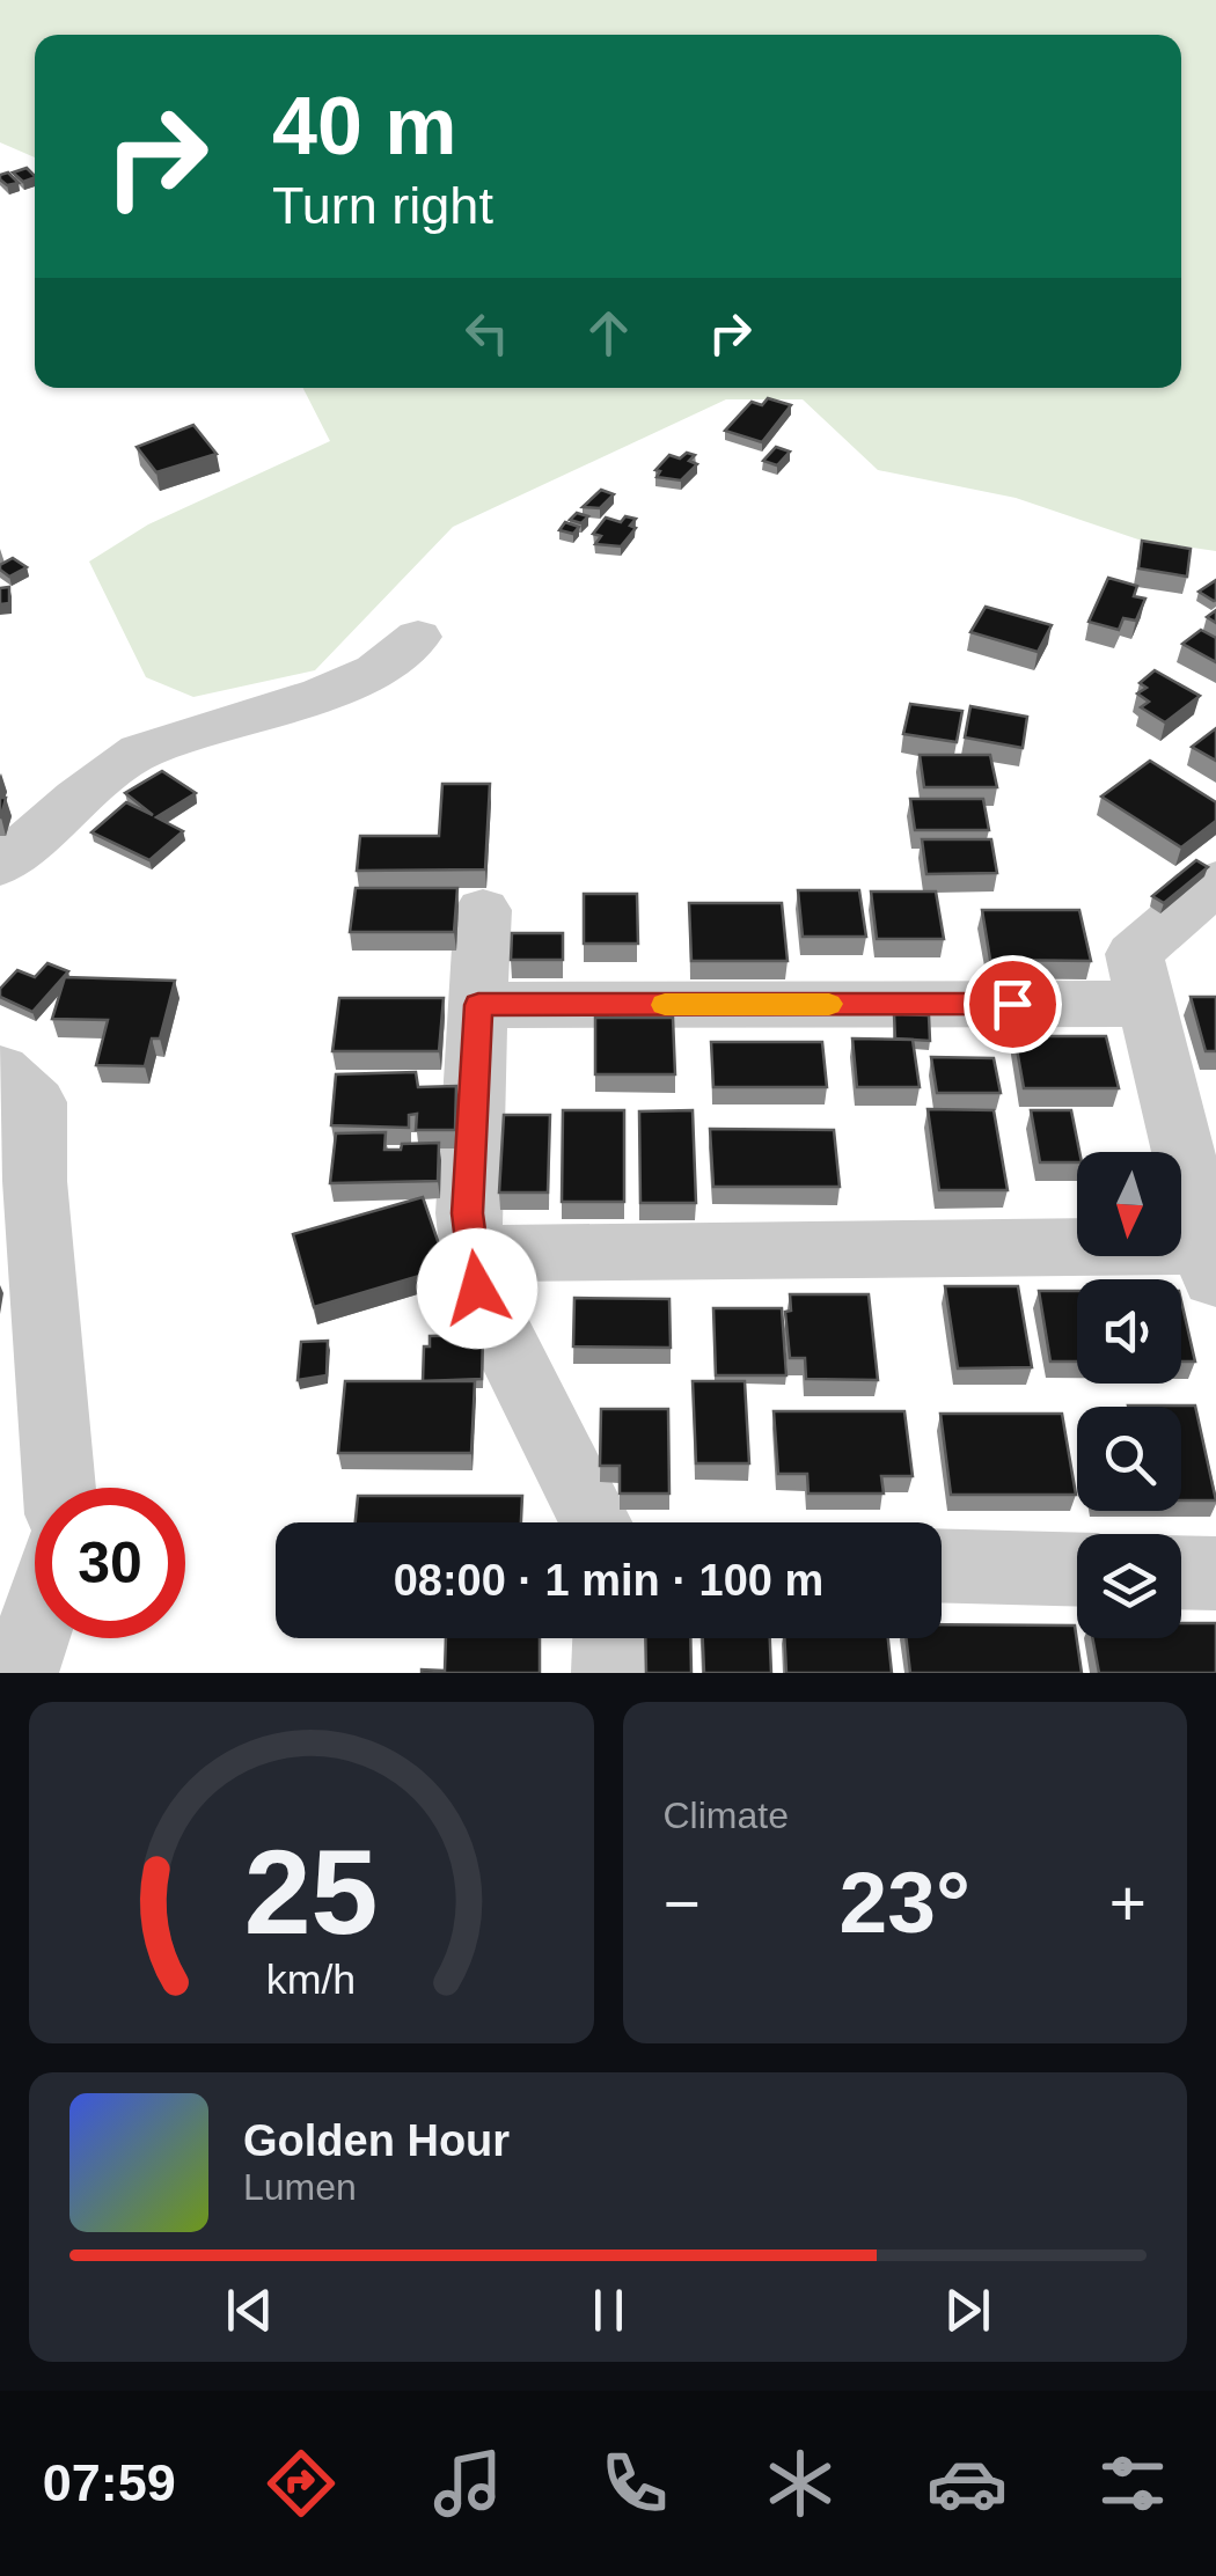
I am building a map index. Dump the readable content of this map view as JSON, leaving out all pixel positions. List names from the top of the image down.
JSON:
{
  "north": "bottom",
  "page": {
    "turn": ["40 m", "Turn right"],
    "limit": "30",
    "trip": "08:00 · 1 min · 100 m",
    "tile": "Climate",
    "heat": ["−", "23°", "+"],
    "song": ["Golden Hour", "Lumen"],
    "tabs": "07:59",
    "gauge": ["25", "km/h"]
  }
}
